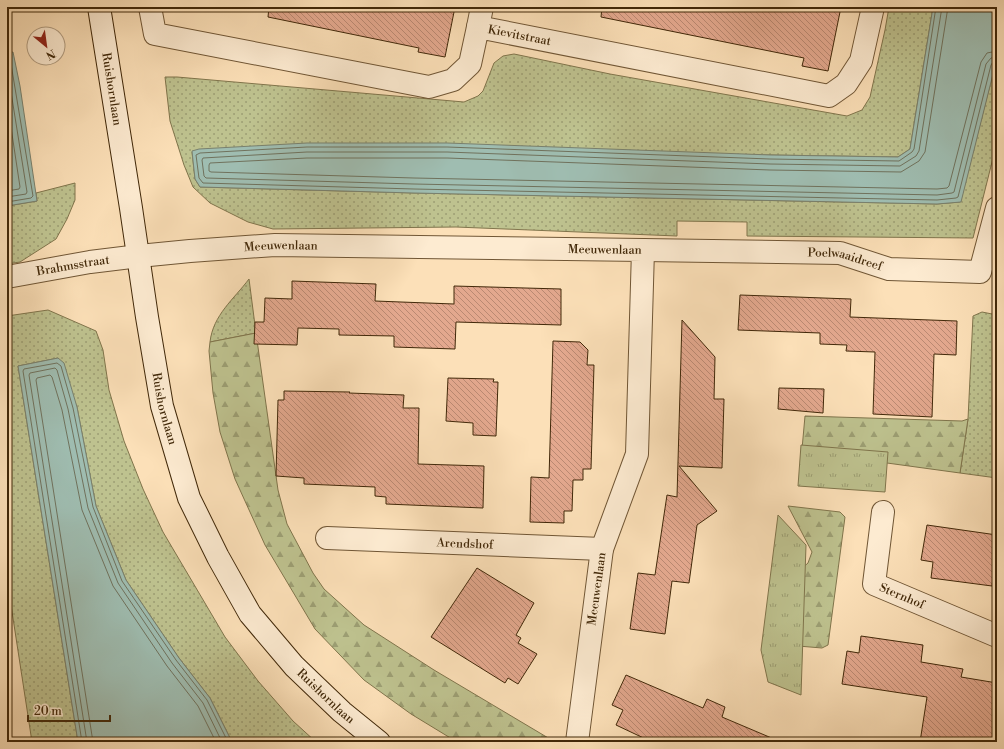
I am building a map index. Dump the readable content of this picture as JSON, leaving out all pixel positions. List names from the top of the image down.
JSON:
{
  "streets": {
    "street": [
      "Kievitstraat",
      "Ruishornlaan",
      "Meeuwenlaan",
      "Poelwaaidreef",
      "Brahmsstraat",
      "Arendshof",
      "Sternhof"
    ]
  },
  "crossings": [
    ["Ruishornlaan", "Meeuwenlaan"],
    ["Ruishornlaan", "Brahmsstraat"],
    ["Meeuwenlaan", "Poelwaaidreef"],
    ["Meeuwenlaan", "Brahmsstraat"],
    ["Meeuwenlaan", "Arendshof"]
  ],
  "scale_bar": "20 m",
  "north": "bottom right"
}
